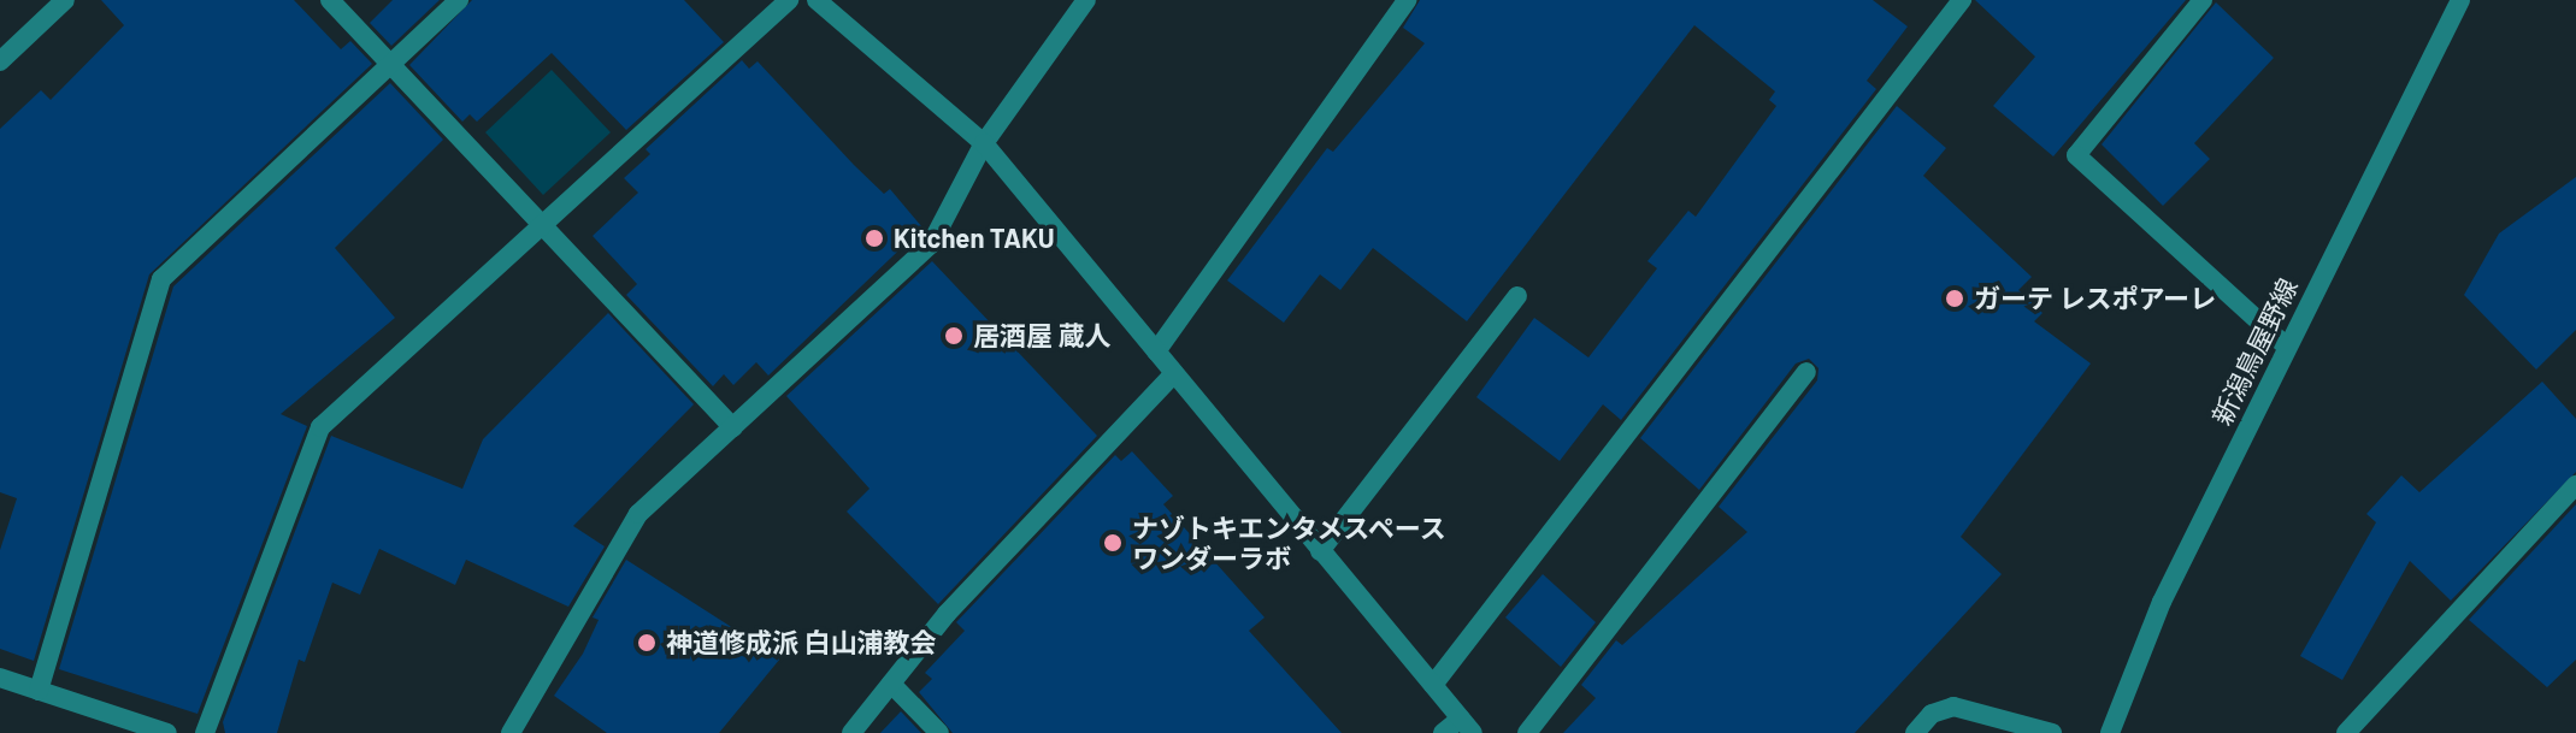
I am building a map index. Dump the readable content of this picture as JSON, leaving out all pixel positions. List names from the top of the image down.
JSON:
{
  "streets": {
    "street": ["新潟鳥屋野線"]
  },
  "places": [
    "Kitchen TAKU",
    "ガーテ レスポアーレ",
    "居酒屋 蔵人",
    "ナゾトキエンタメスペース ワンダーラボ",
    "神道修成派 白山浦教会"
  ]
}
